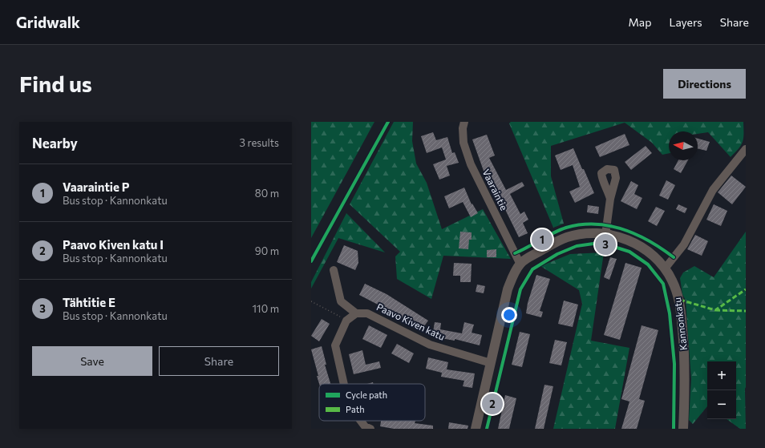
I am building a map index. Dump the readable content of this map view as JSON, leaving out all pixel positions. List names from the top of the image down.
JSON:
{
  "streets": {
    "street": ["Vaaraintie", "Paavo Kiven katu", "Kannonkatu"]
  },
  "crossings": [
    ["Vaaraintie", "Kannonkatu"],
    ["Paavo Kiven katu", "Kannonkatu"]
  ],
  "legend": ["Cycle path", "Path"],
  "north": "left",
  "page": {
    "header": "Gridwalk",
    "nav": ["Map", "Layers", "Share"],
    "buttons": [
      "Directions",
      ["Save", "Share"]
    ],
    "title": "Find us",
    "heading": ["Nearby", "3 results"],
    "list": [
      {
        "mark": "1",
        "name": "Vaaraintie P",
        "note": "Bus stop · Kannonkatu",
        "value": "80 m"
      },
      {
        "mark": "2",
        "name": "Paavo Kiven katu I",
        "note": "Bus stop · Kannonkatu",
        "value": "90 m"
      },
      {
        "mark": "3",
        "name": "Tähtitie E",
        "note": "Bus stop · Kannonkatu",
        "value": "110 m"
      }
    ],
    "pins": ["1", "3", "2"],
    "map_buttons": ["+", "−"]
  }
}
